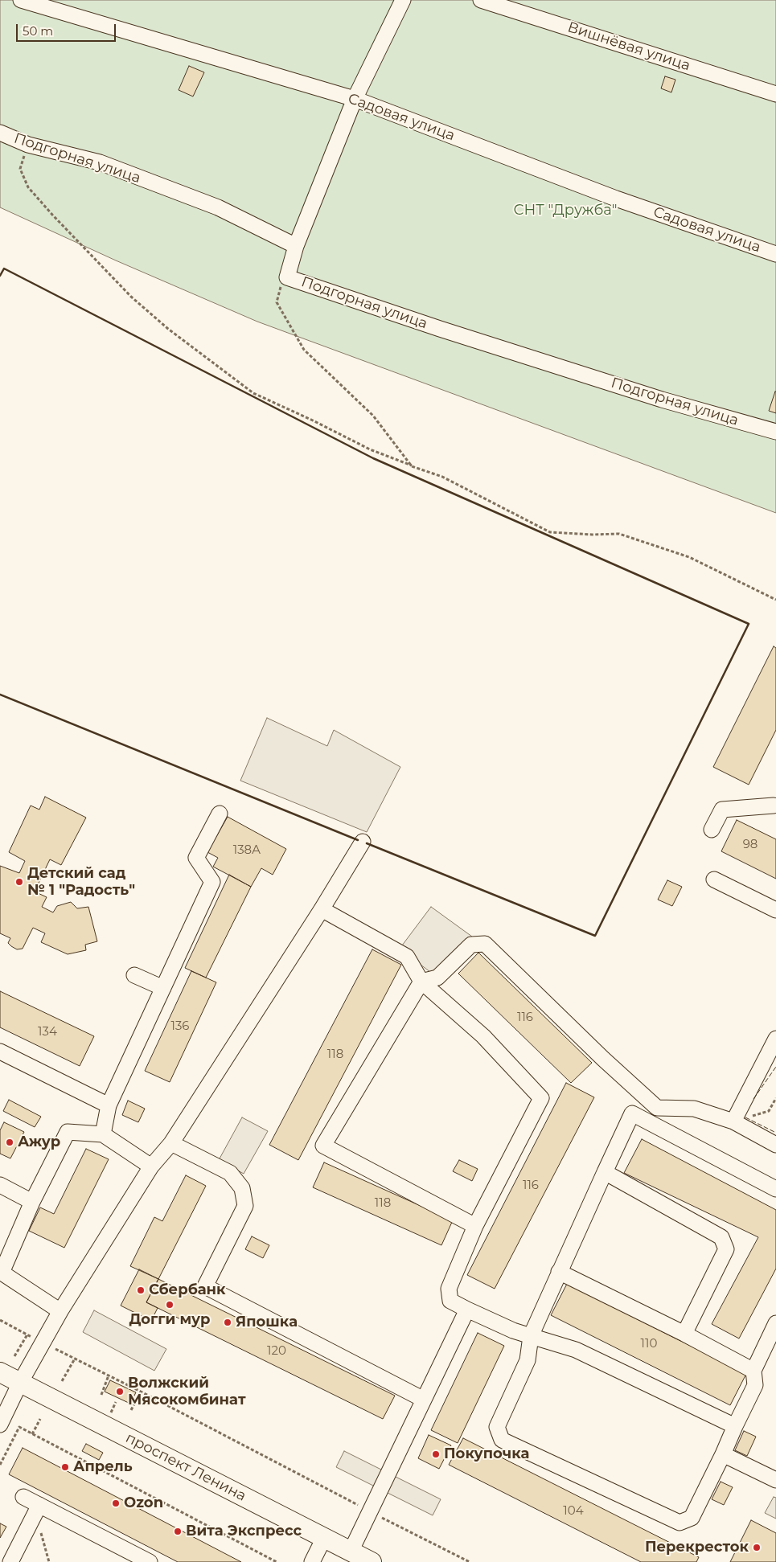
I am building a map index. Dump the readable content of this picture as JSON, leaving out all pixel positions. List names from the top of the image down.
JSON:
{
  "streets": {
    "main road": ["проспект Ленина"],
    "street": ["Вишнёвая улица", "Садовая улица", "Подгорная улица"]
  },
  "parks": ["СНТ \"Дружба\""],
  "places": [
    "Детский сад № 1 \"Радость\"",
    "Ажур",
    "Сбербанк",
    "Догги мур",
    "Япошка",
    "Волжский Мясокомбинат",
    "Покупочка",
    "Апрель",
    "Ozon",
    "Вита Экспресс",
    "Перекресток"
  ],
  "house_numbers": [
    "98",
    "138А",
    "116",
    "136",
    "134",
    "118",
    "116",
    "118",
    "110",
    "120",
    "104"
  ],
  "scale_bar": "50 m"
}
